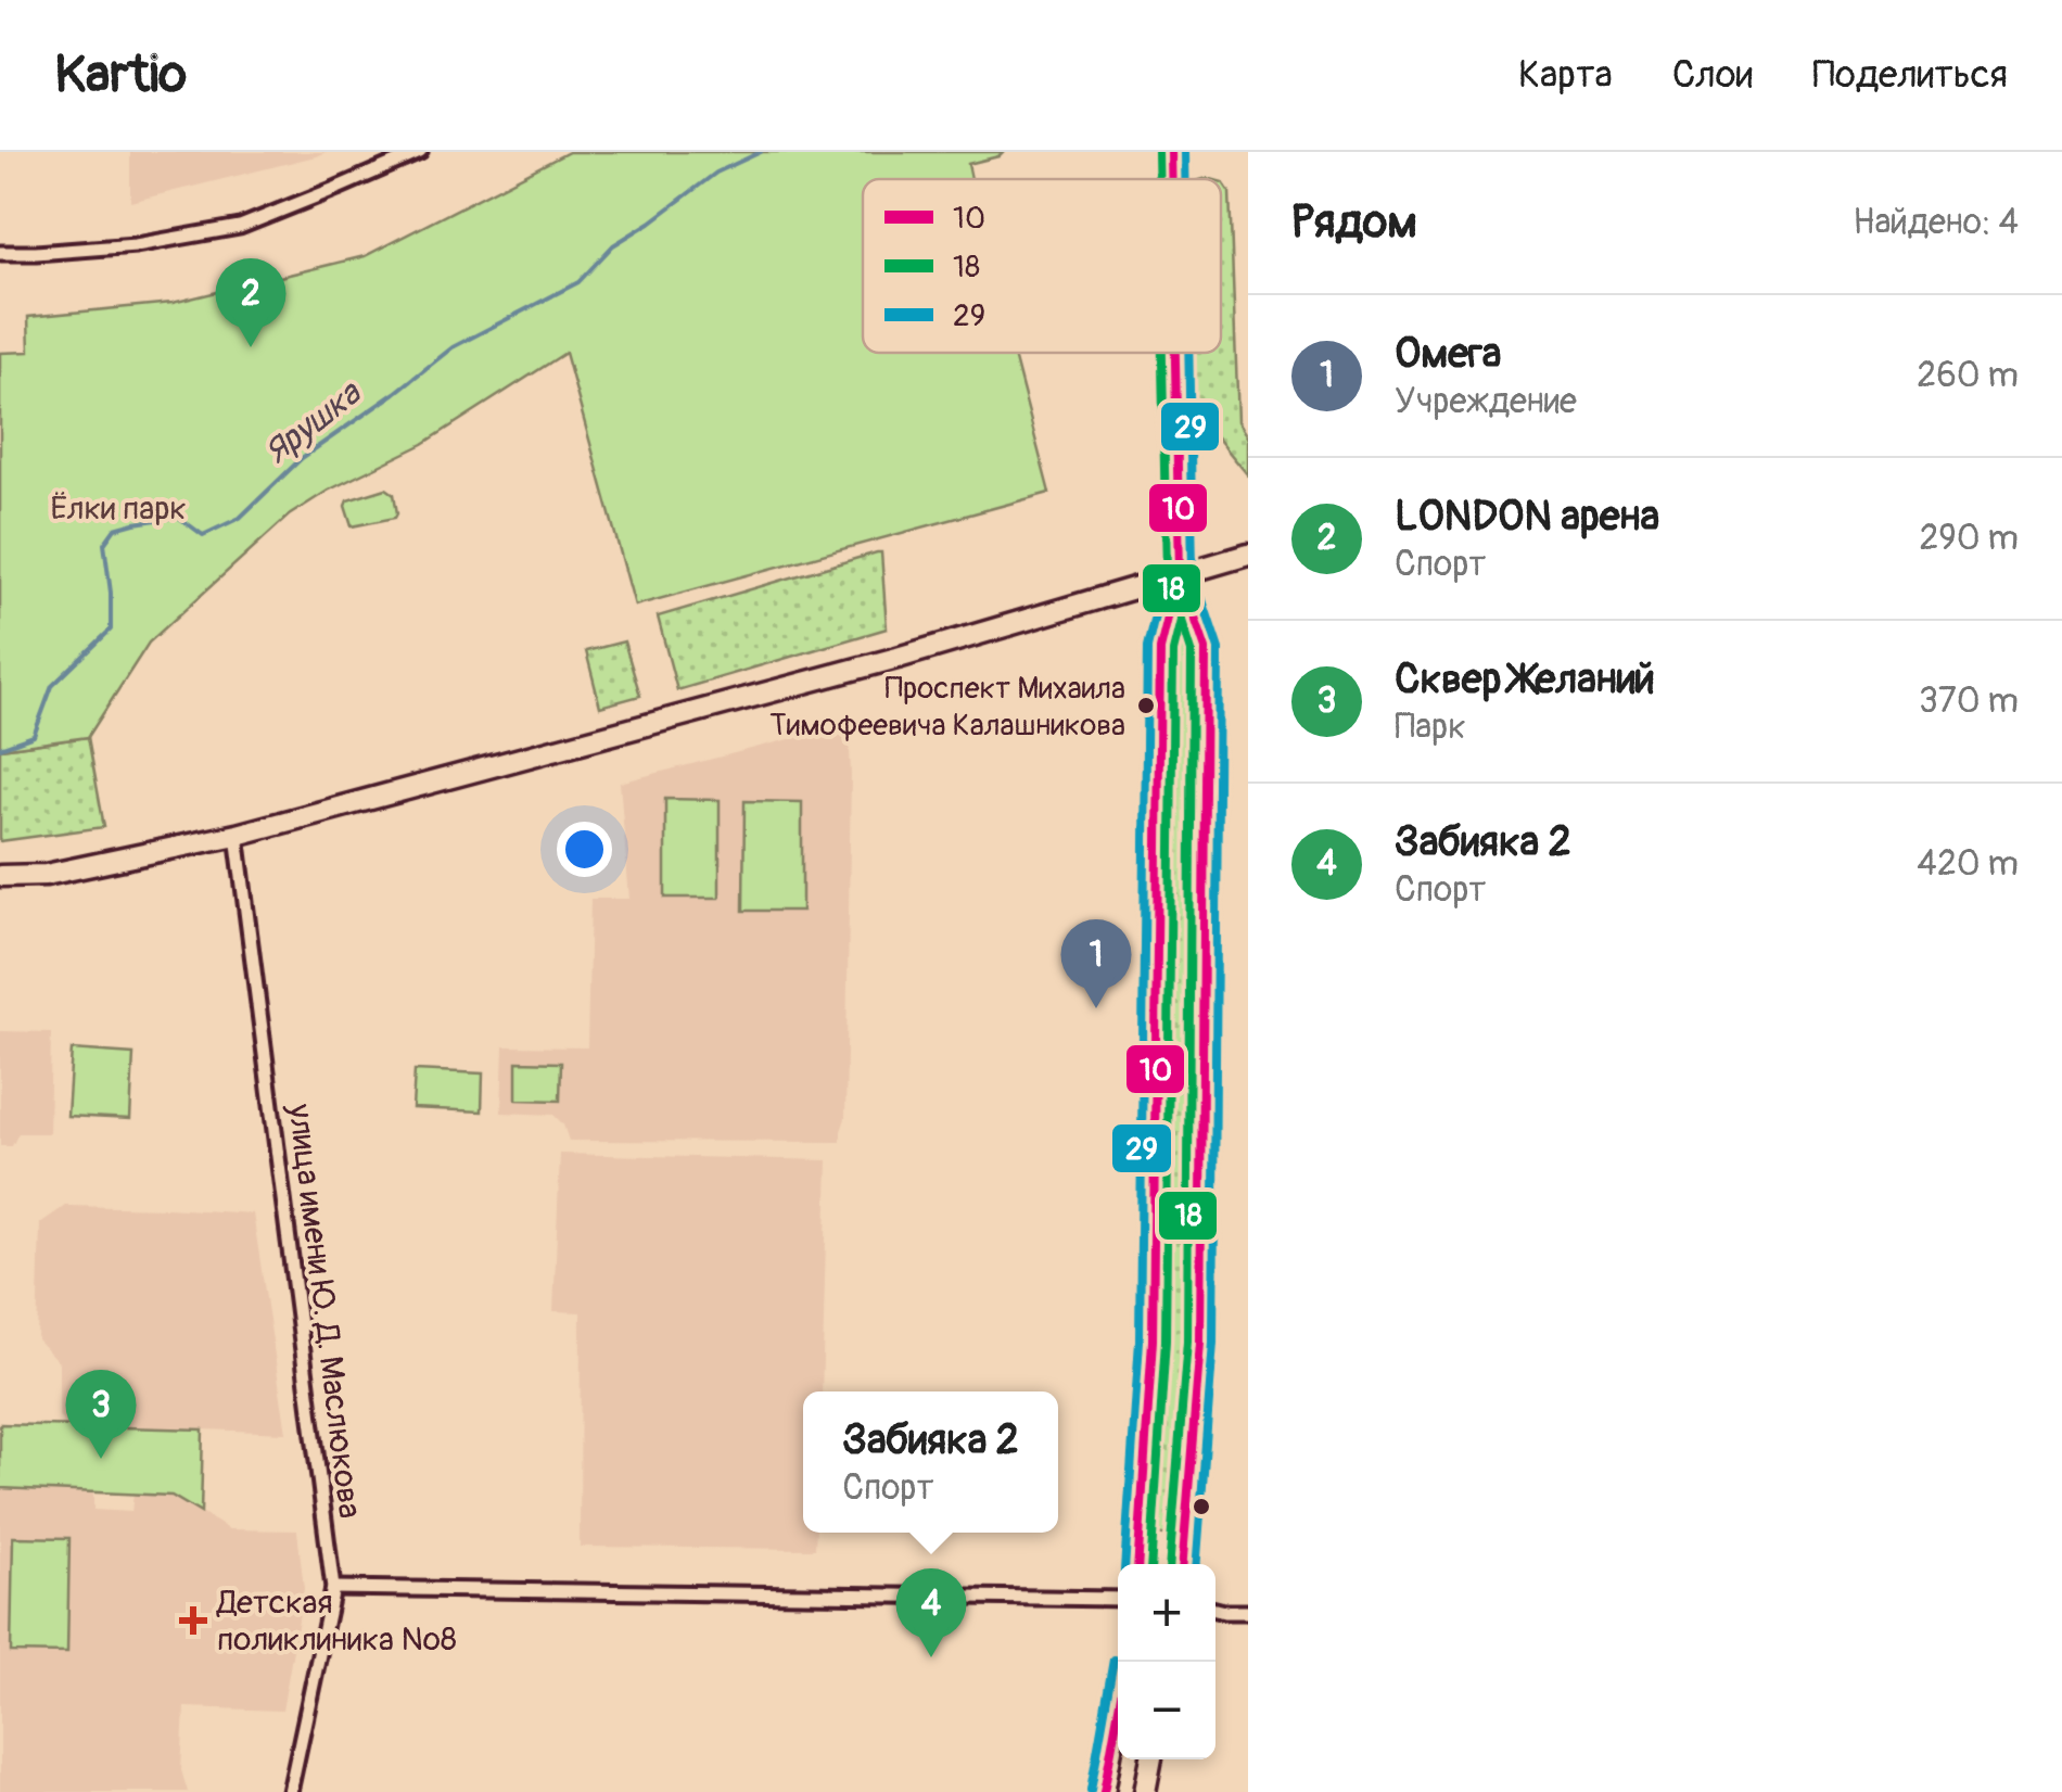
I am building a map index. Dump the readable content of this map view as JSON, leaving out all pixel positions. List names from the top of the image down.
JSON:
{
  "streets": {
    "street": ["улица имени Ю. Д. Маслюкова"]
  },
  "water": ["Ярушка"],
  "parks": ["Ёлки парк"],
  "places": {
    "other": ["Проспект Михаила Тимофеевича Калашникова"],
    "health": ["Детская поликлиника №8"]
  },
  "lines": ["transit line 10", "transit line 18", "transit line 29"],
  "legend": ["10", "18", "29"],
  "page": {
    "header": "Kartio",
    "nav": ["Карта", "Слои", "Поделиться"],
    "heading": ["Рядом", "Найдено: 4"],
    "pins": [
      "2",
      "1",
      "3",
      "4"
    ],
    "list": [
      {
        "mark": "1",
        "name": "Омега",
        "note": "Учреждение",
        "value": "260 m"
      },
      {
        "mark": "2",
        "name": "LONDON арена",
        "note": "Спорт",
        "value": "290 m"
      },
      {
        "mark": "3",
        "name": "Сквер Желаний",
        "note": "Парк",
        "value": "370 m"
      },
      {
        "mark": "4",
        "name": "Забияка 2",
        "note": "Спорт",
        "value": "420 m"
      }
    ],
    "popup": ["Забияка 2", "Спорт"],
    "map_buttons": ["+", "−"]
  }
}
